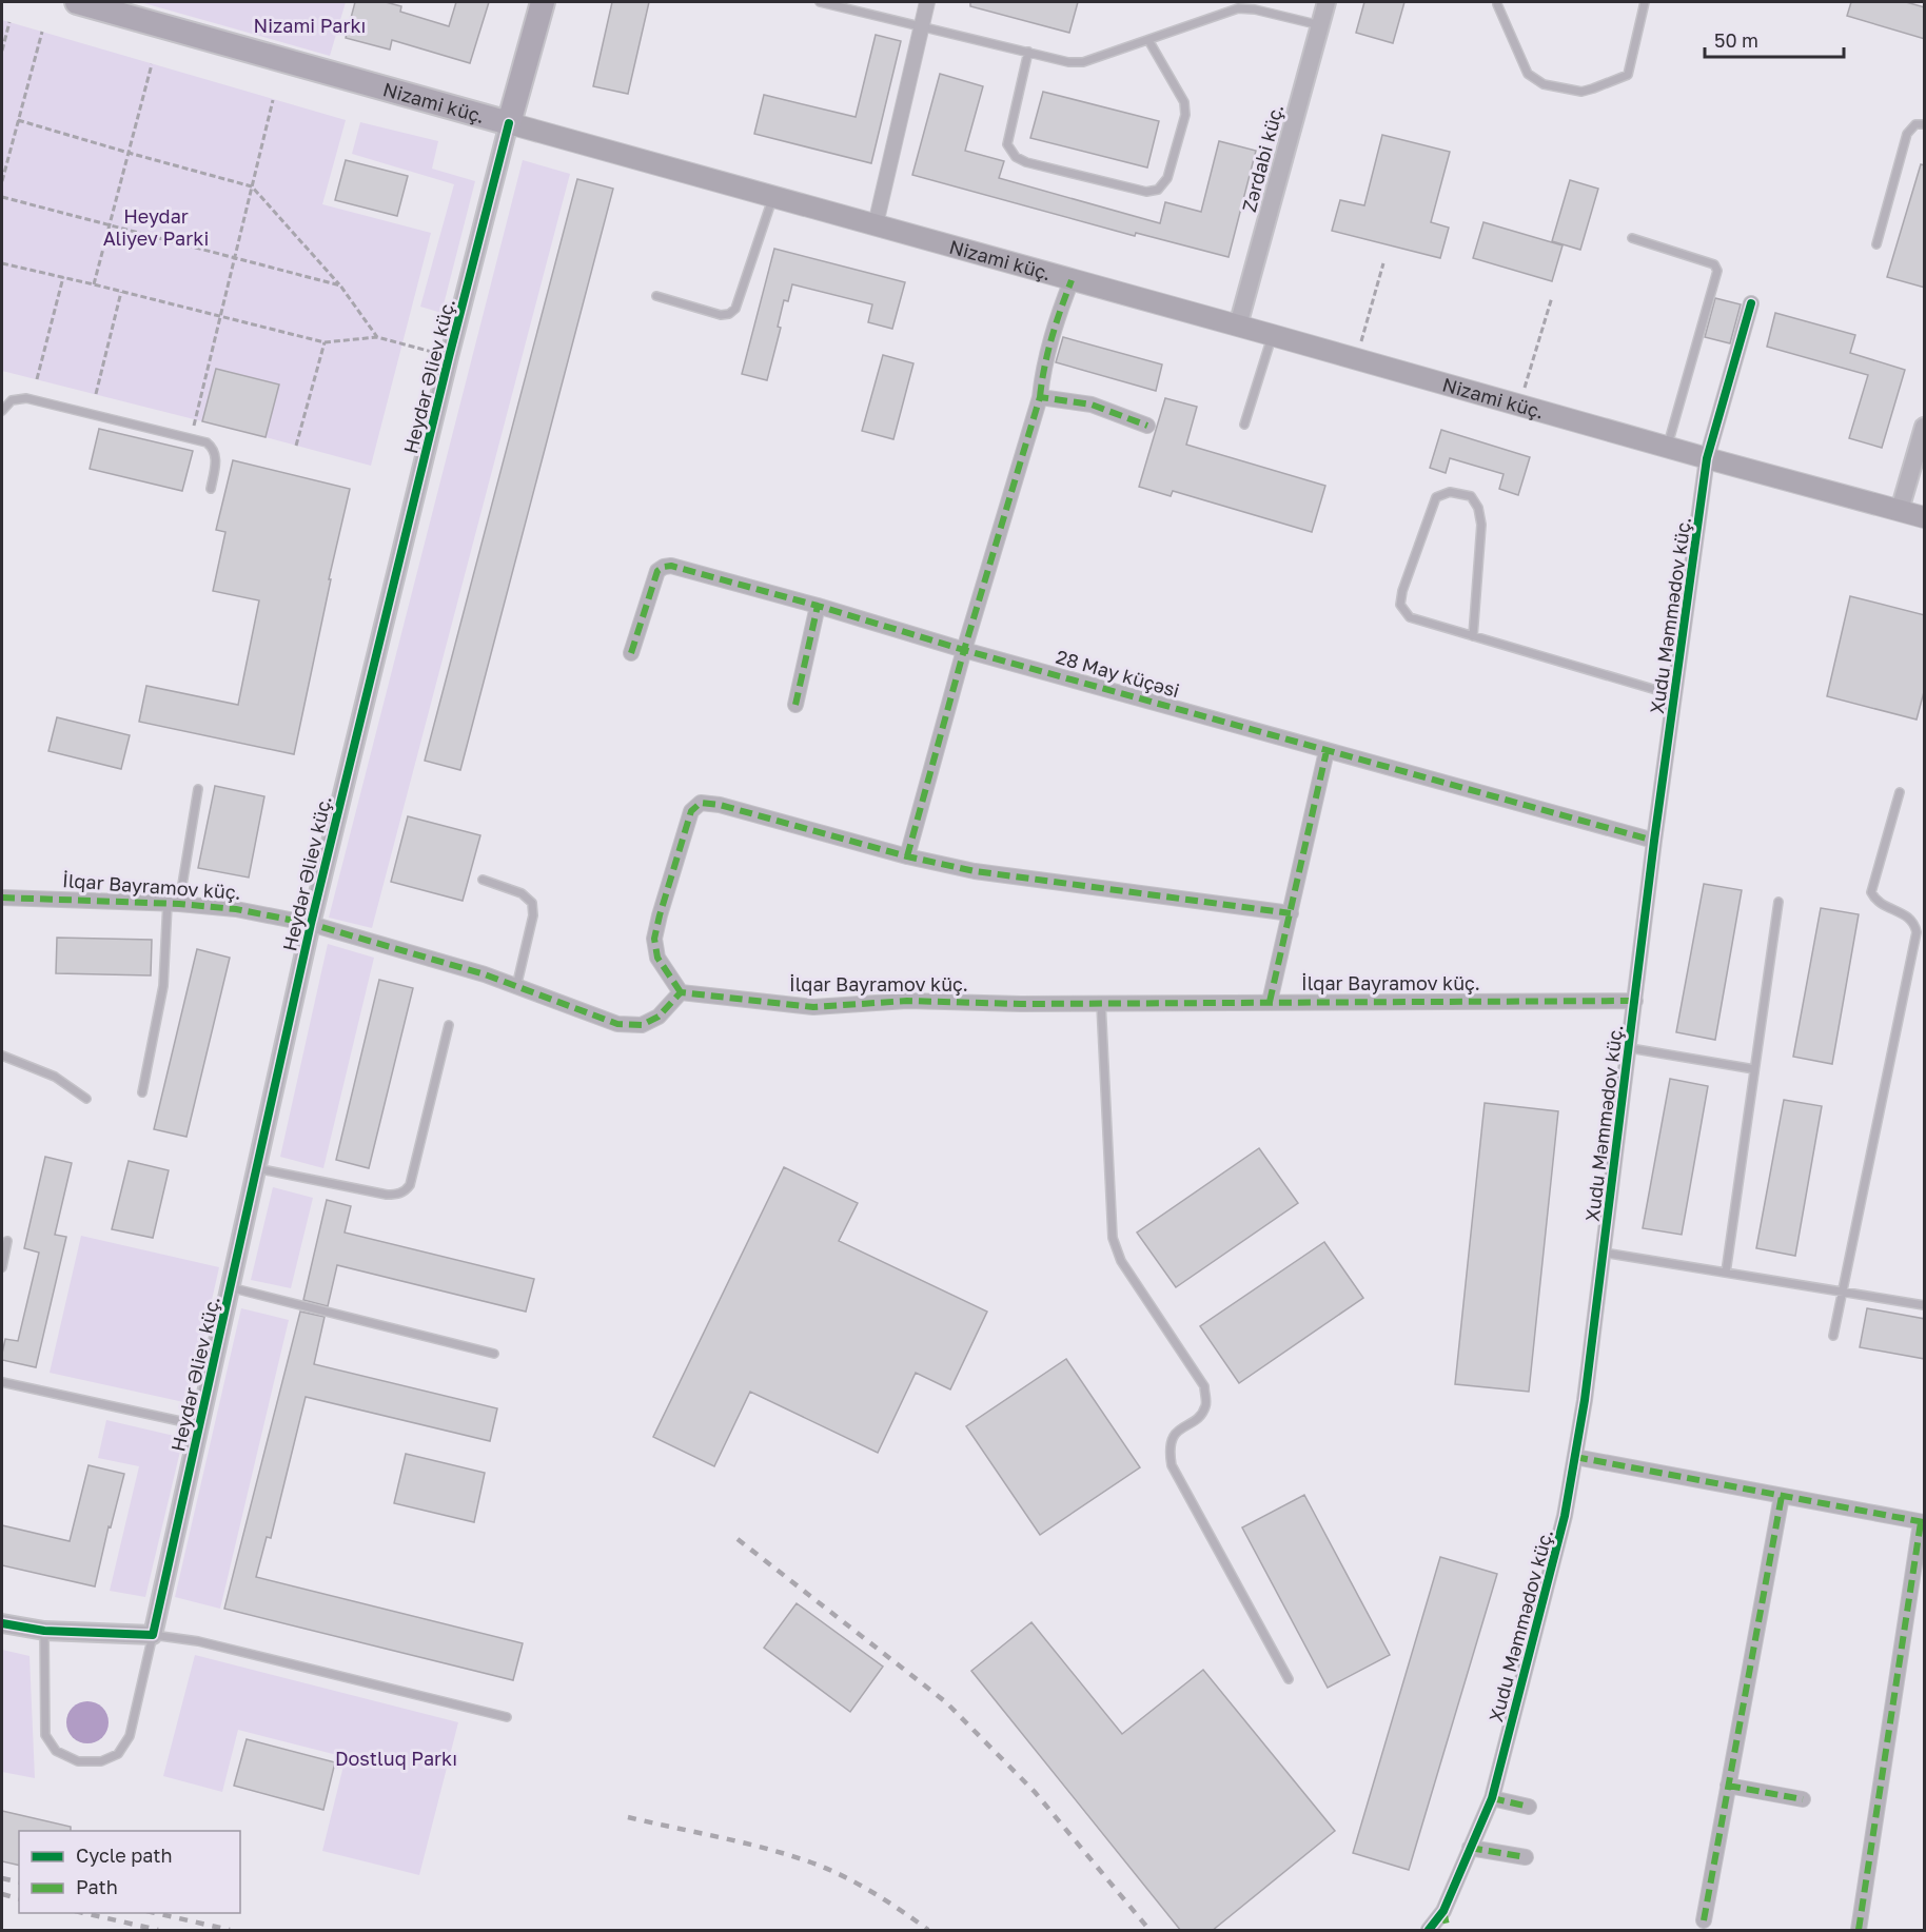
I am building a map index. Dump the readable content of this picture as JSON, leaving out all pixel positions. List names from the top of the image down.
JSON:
{
  "streets": {
    "highway": ["Nizami küç.", "Heydər Əliev küç."],
    "street": [
      "Zərdabi küç.",
      "Xudu Məmmədov küç.",
      "28 May küçəsi",
      "İlqar Bayramov küç."
    ]
  },
  "crossings": [
    ["Nizami küç.", "Zərdabi küç."],
    ["Nizami küç.", "Heydər Əliev küç."],
    ["Nizami küç.", "Xudu Məmmədov küç."],
    ["Heydər Əliev küç.", "İlqar Bayramov küç."],
    ["Xudu Məmmədov küç.", "28 May küçəsi"],
    ["Xudu Məmmədov küç.", "İlqar Bayramov küç."]
  ],
  "parks": ["Nizami Parkı", "Heydar Aliyev Parki", "Dostluq Parkı"],
  "legend": ["Cycle path", "Path"],
  "scale_bar": "50 m"
}
